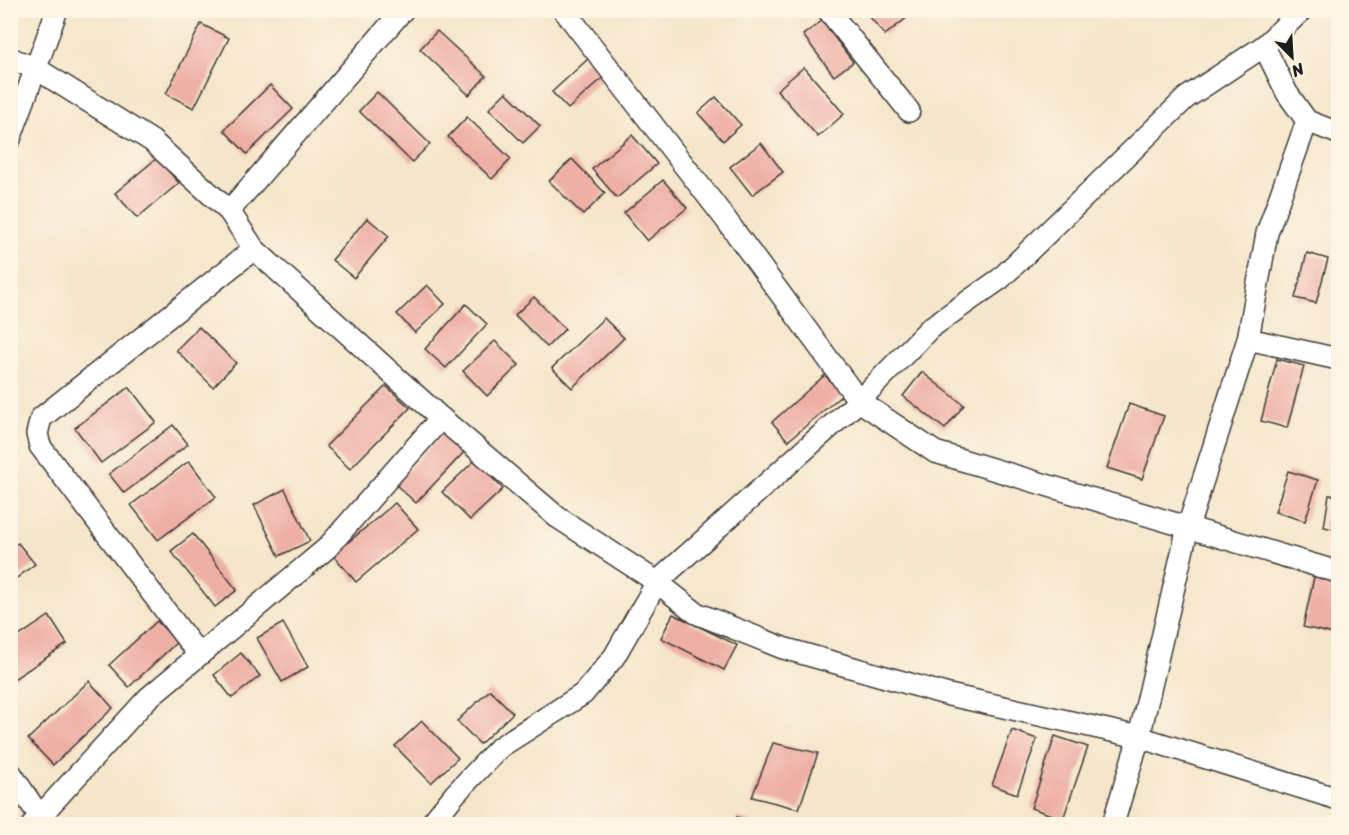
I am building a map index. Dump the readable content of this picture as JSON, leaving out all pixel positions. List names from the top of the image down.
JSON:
{
  "north": "bottom right"
}
